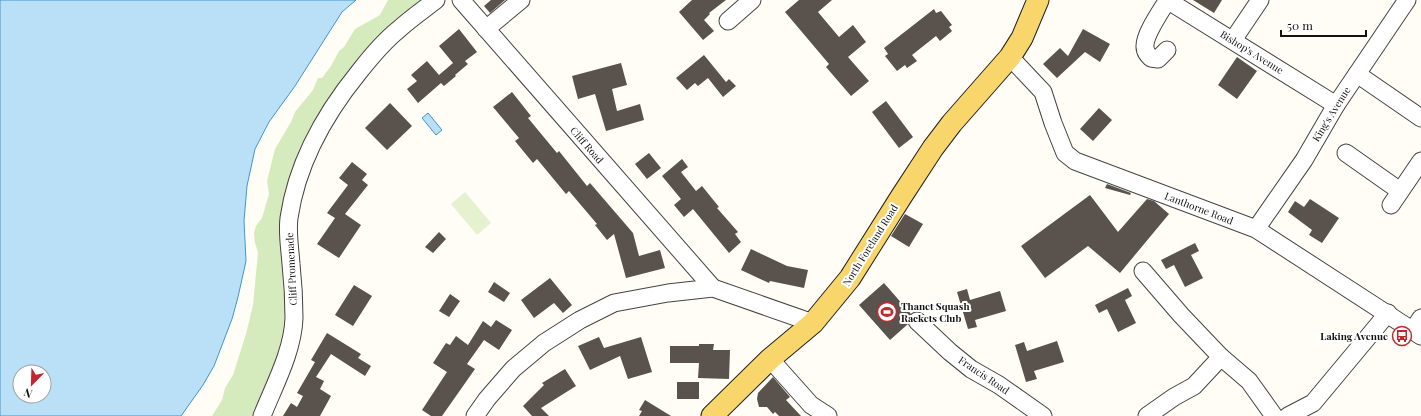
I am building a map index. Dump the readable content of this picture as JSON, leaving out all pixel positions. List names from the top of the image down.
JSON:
{
  "streets": {
    "main road": ["North Foreland Road"],
    "street": [
      "Bishop's Avenue",
      "King's Avenue",
      "Cliff Road",
      "Lanthorne Road",
      "Cliff Promenade",
      "Francis Road"
    ]
  },
  "crossings": [
    ["Bishop's Avenue", "King's Avenue"],
    ["King's Avenue", "Lanthorne Road"],
    ["Lanthorne Road", "North Foreland Road"]
  ],
  "places": {
    "sports": ["Thanet Squash Rackets Club"],
    "bus stop": ["Laking Avenue"]
  },
  "scale_bar": "50 m",
  "north": "bottom left"
}
